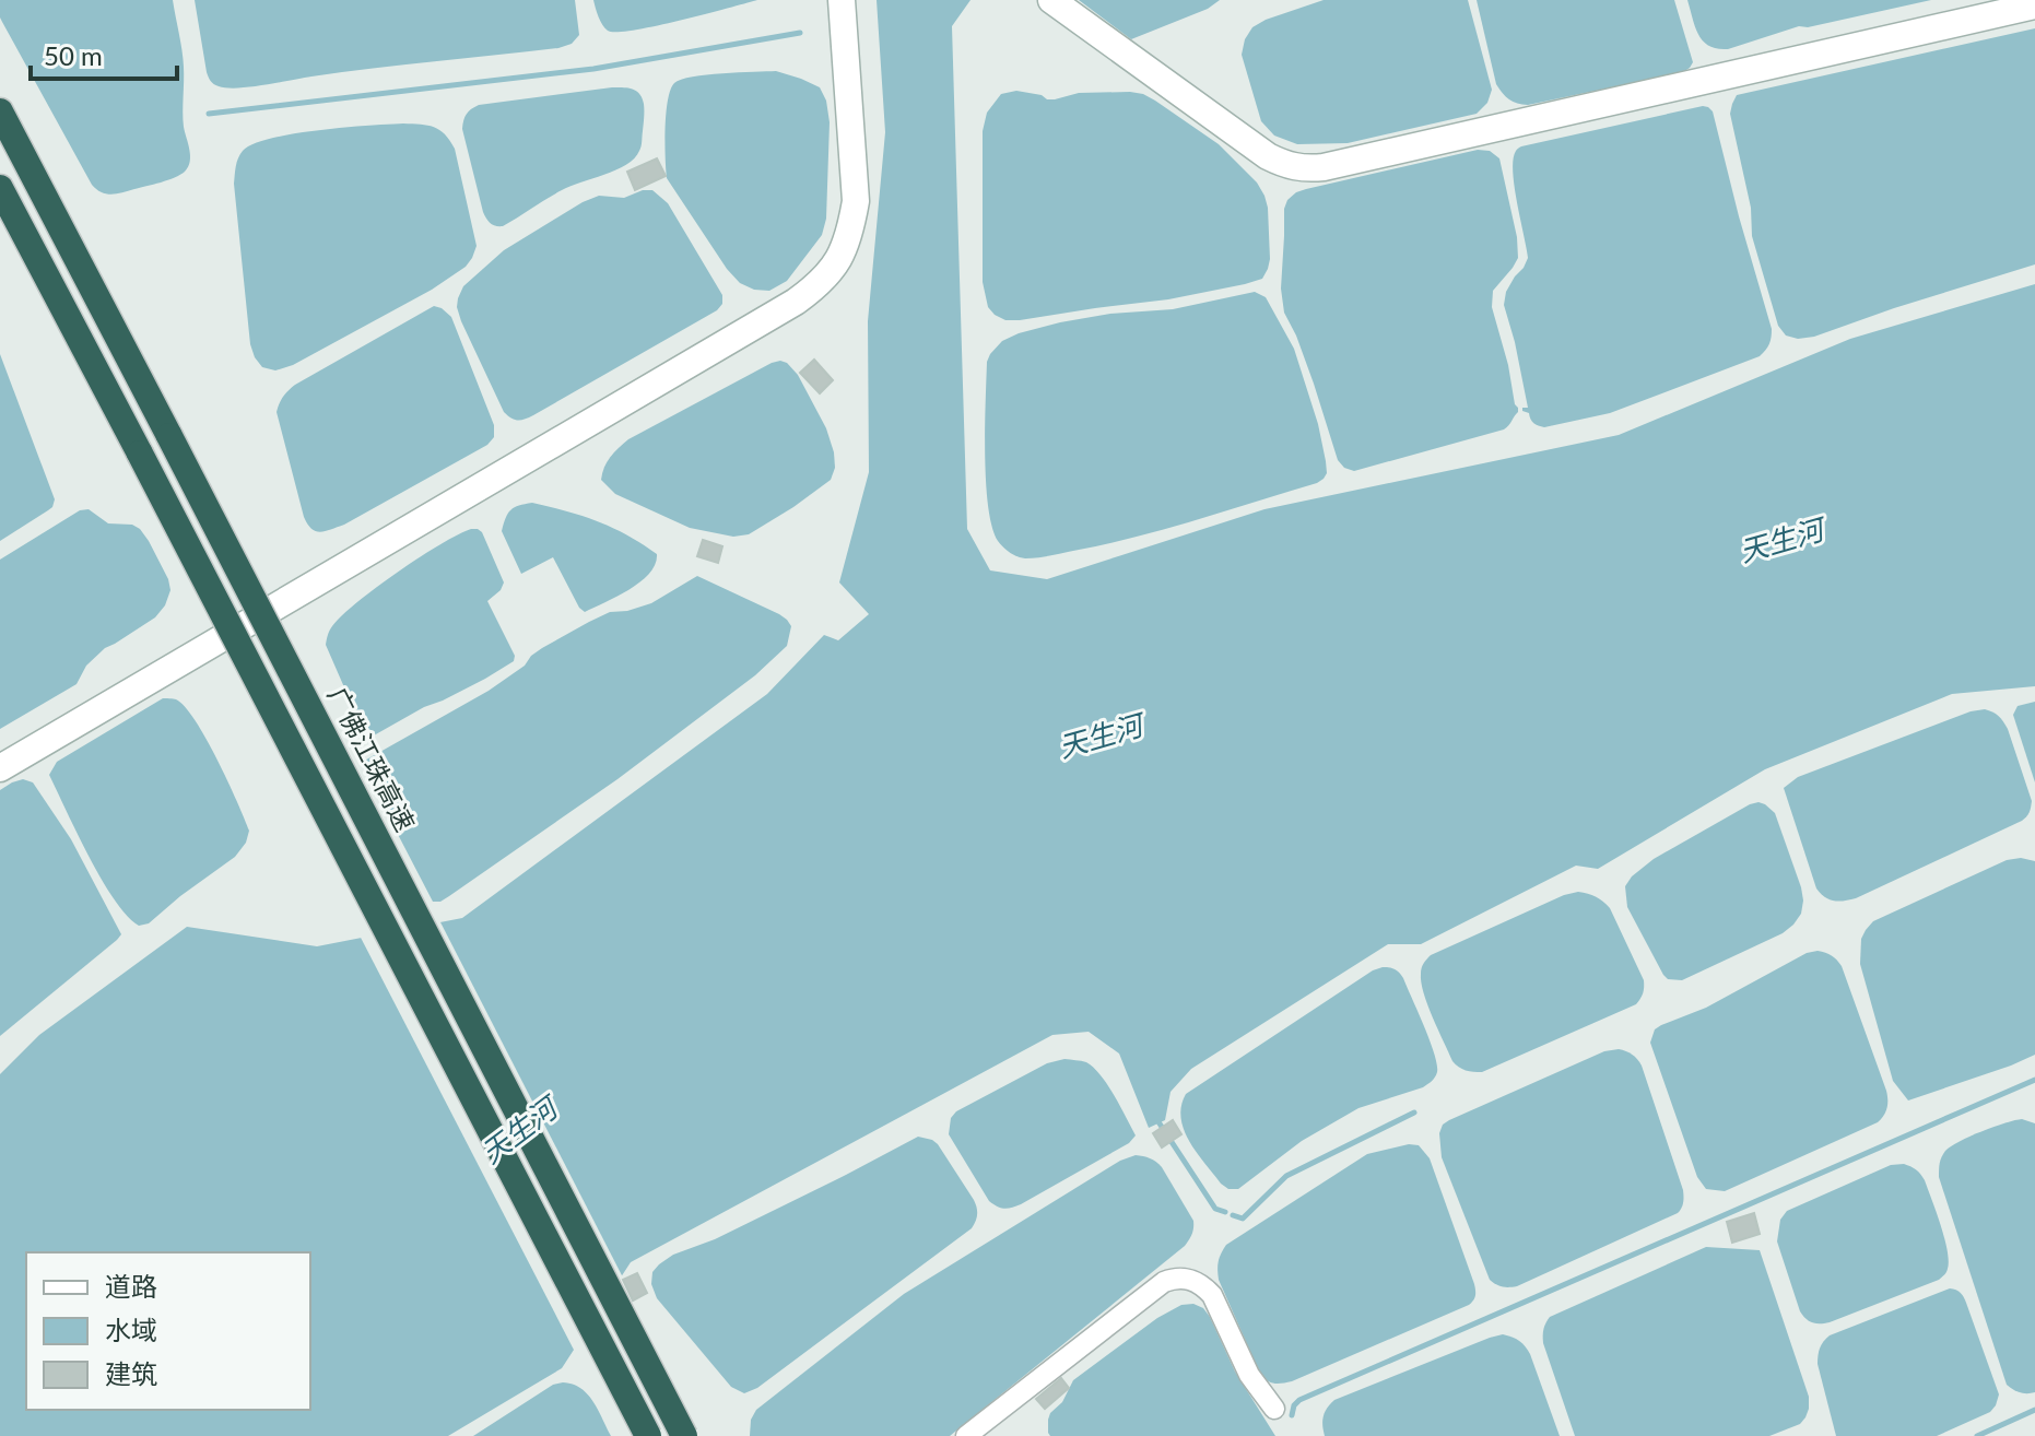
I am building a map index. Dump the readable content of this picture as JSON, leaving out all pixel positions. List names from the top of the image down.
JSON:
{
  "streets": {
    "highway": ["广佛江珠高速"]
  },
  "water": ["天生河"],
  "legend": ["道路", "水域", "建筑"],
  "scale_bar": "50 m"
}
